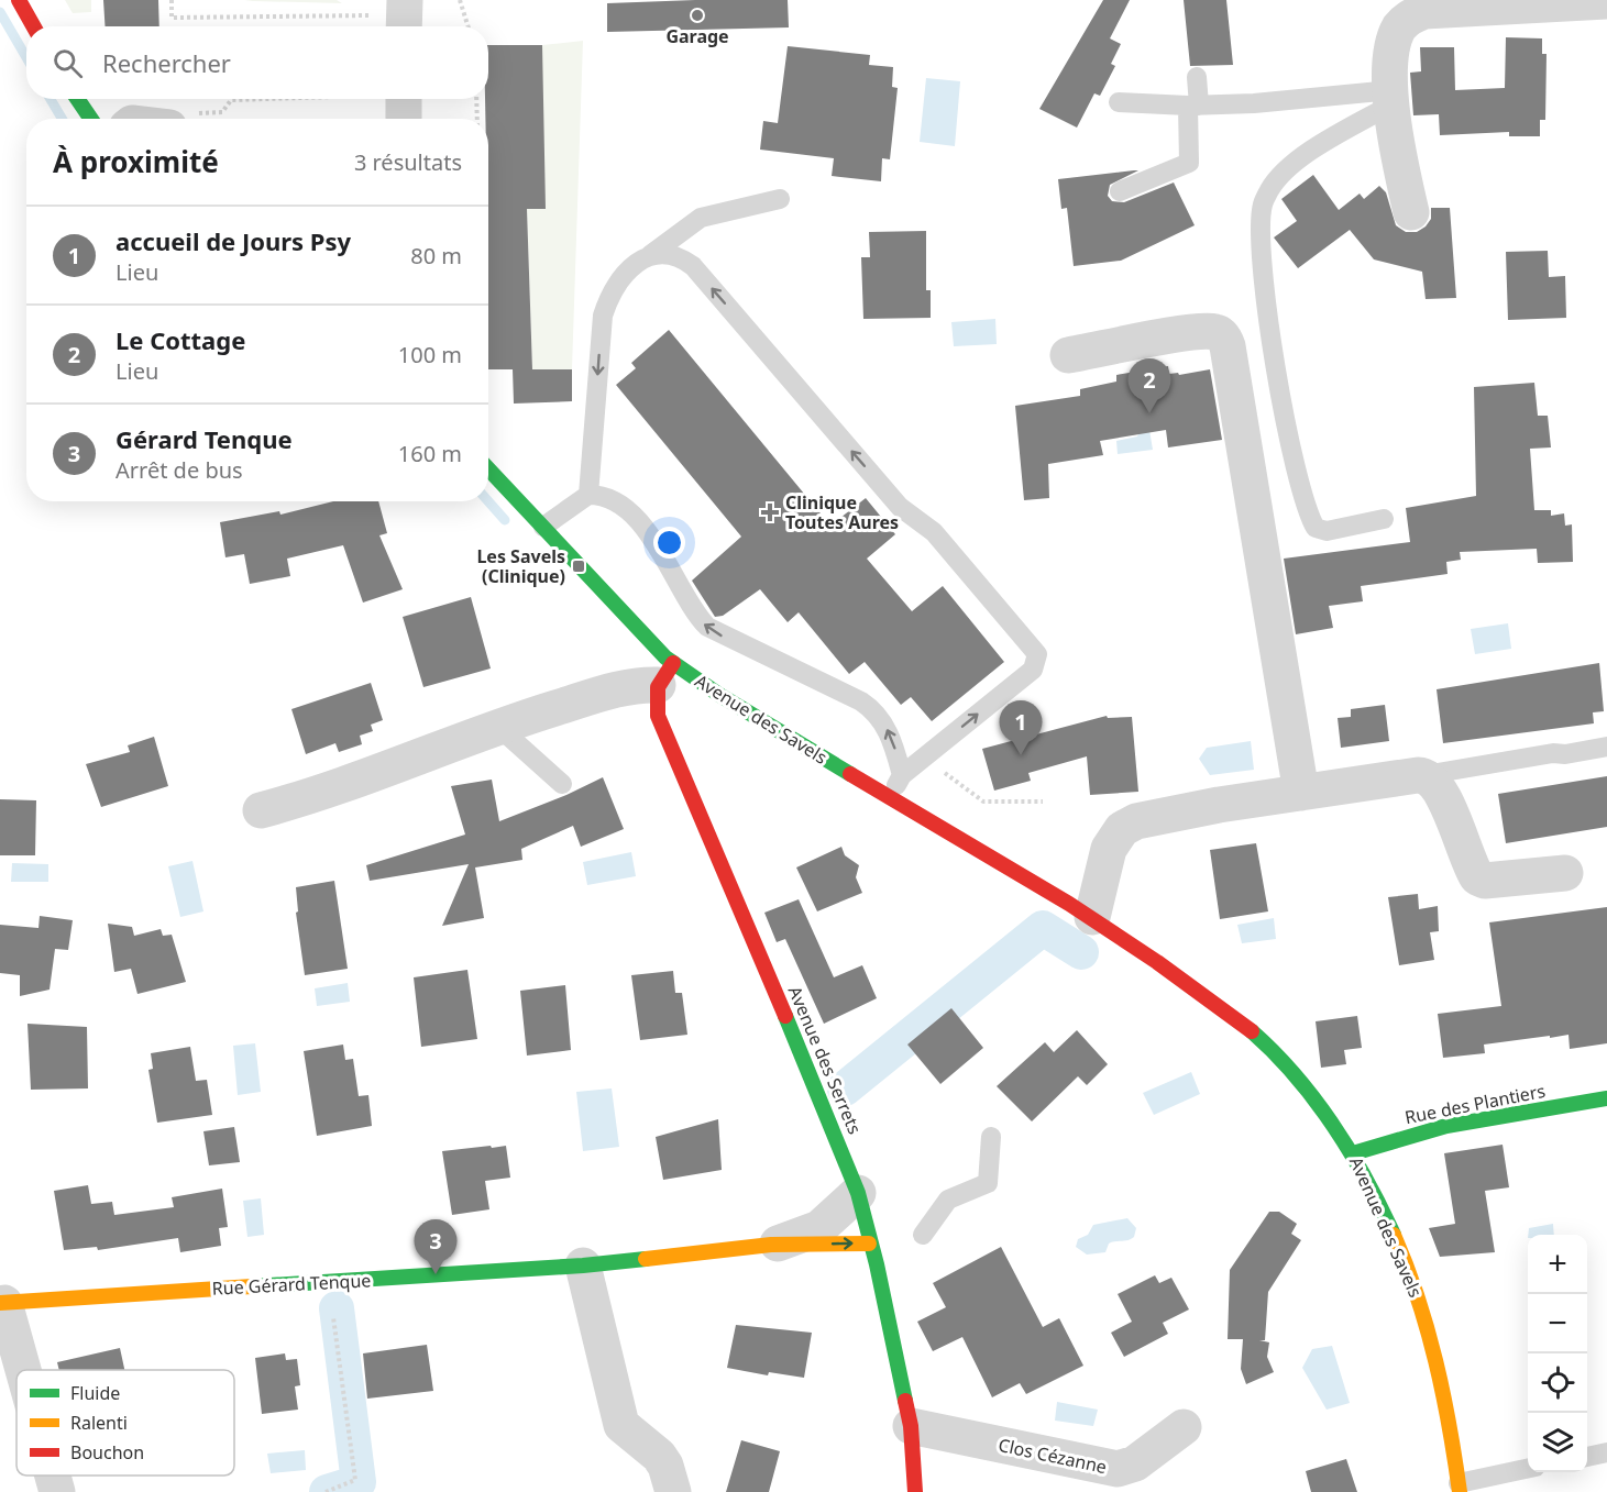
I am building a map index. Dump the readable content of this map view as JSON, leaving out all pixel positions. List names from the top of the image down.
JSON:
{
  "streets": {
    "street": [
      "Avenue des Savels",
      "Avenue des Serrets",
      "Rue des Plantiers",
      "Rue Gérard Tenque",
      "Clos Cézanne"
    ]
  },
  "crossings": [
    ["Avenue des Savels", "Avenue des Serrets"],
    ["Avenue des Savels", "Rue des Plantiers"],
    ["Avenue des Serrets", "Rue Gérard Tenque"],
    ["Avenue des Serrets", "Clos Cézanne"]
  ],
  "places": {
    "other": ["Garage"],
    "health": ["Clinique Toutes Aures"],
    "transit": ["Les Savels (Clinique)"]
  },
  "legend": ["Fluide", "Ralenti", "Bouchon"],
  "page": {
    "search": "Rechercher",
    "heading": ["À proximité", "3 résultats"],
    "list": [
      {
        "mark": "1",
        "name": "accueil de Jours Psy",
        "note": "Lieu",
        "value": "80 m"
      },
      {
        "mark": "2",
        "name": "Le Cottage",
        "note": "Lieu",
        "value": "100 m"
      },
      {
        "mark": "3",
        "name": "Gérard Tenque",
        "note": "Arrêt de bus",
        "value": "160 m"
      }
    ],
    "pins": ["2", "1", "3"],
    "map_buttons": ["+", "−"]
  }
}
